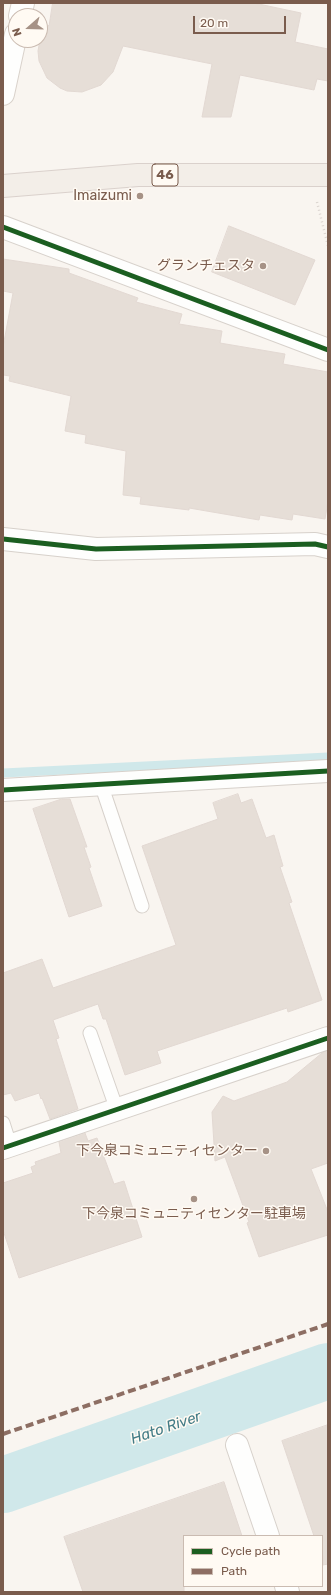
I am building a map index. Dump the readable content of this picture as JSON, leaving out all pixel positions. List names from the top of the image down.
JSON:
{
  "streets": {
    "main road": ["46"]
  },
  "water": ["Hato River"],
  "places": [
    "Imaizumi",
    "グランチェスタ",
    "下今泉コミュニティセンター",
    "下今泉コミュニティセンター駐車場"
  ],
  "legend": ["Cycle path", "Path"],
  "scale_bar": "20 m",
  "north": "left"
}
